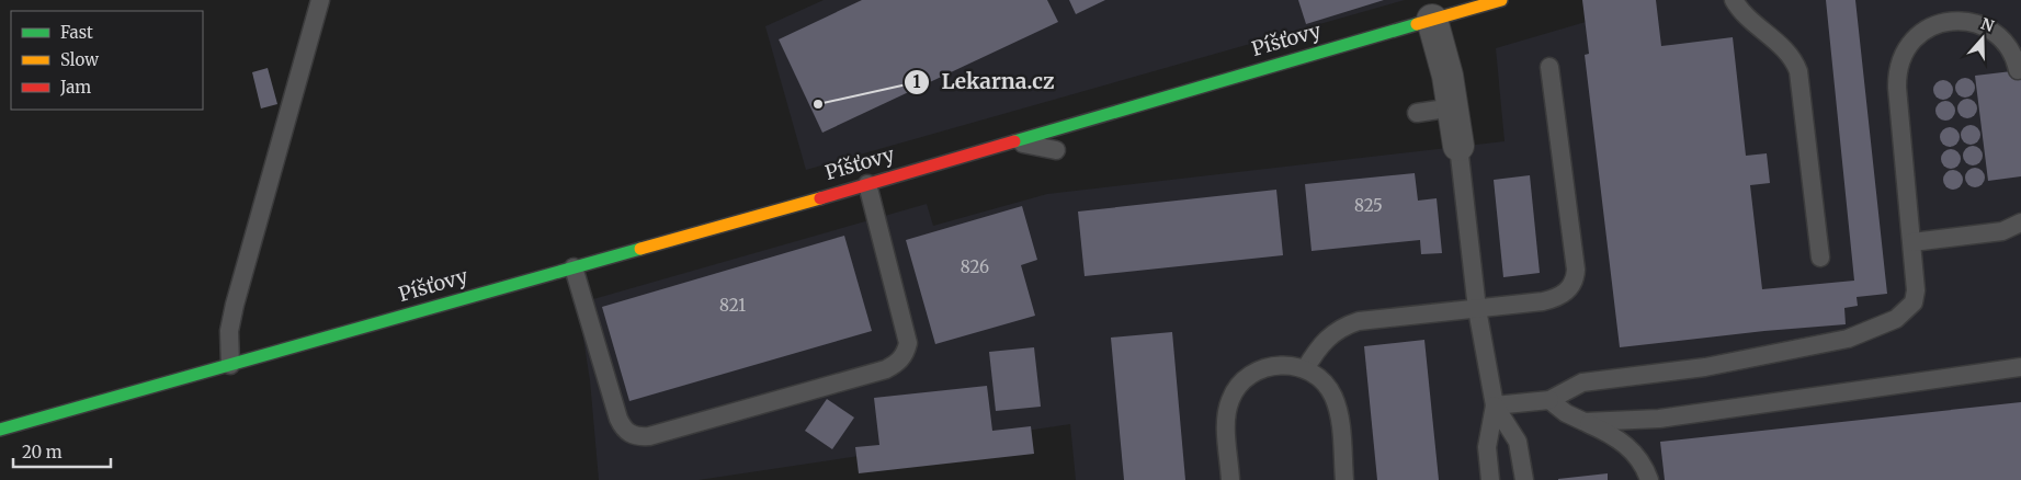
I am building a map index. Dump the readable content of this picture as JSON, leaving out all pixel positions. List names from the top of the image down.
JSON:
{
  "streets": {
    "street": ["Píšťovy"]
  },
  "places": ["Lekarna.cz"],
  "house_numbers": ["825", "826", "821"],
  "legend": ["Fast", "Slow", "Jam"],
  "scale_bar": "20 m",
  "north": "top"
}
